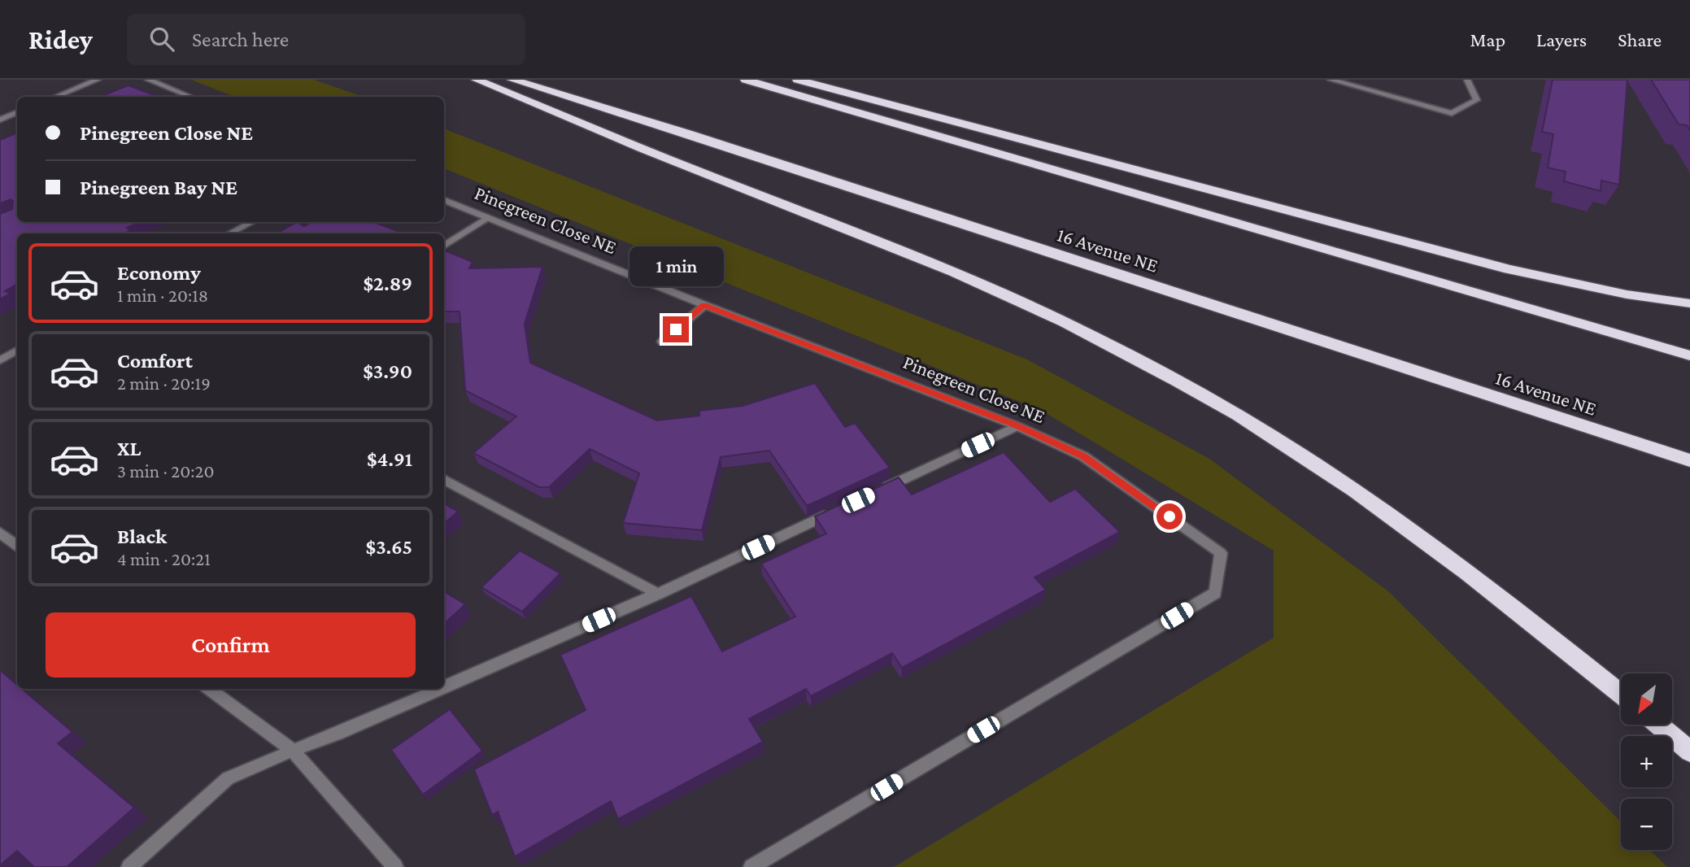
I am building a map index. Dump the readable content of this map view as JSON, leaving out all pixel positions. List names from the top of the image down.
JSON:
{
  "streets": {
    "highway": ["16 Avenue NE"],
    "street": ["Pinegreen Close NE"]
  },
  "north": "bottom left",
  "page": {
    "header": "Ridey",
    "search": "Search here",
    "nav": ["Map", "Layers", "Share"],
    "banner": ["Pinegreen Close NE", "Pinegreen Bay NE"],
    "list": [
      {
        "name": "Economy",
        "note": "1 min · 20:18",
        "value": "$2.89"
      },
      {
        "name": "Comfort",
        "note": "2 min · 20:19",
        "value": "$3.90"
      },
      {
        "name": "XL",
        "note": "3 min · 20:20",
        "value": "$4.91"
      },
      {
        "name": "Black",
        "note": "4 min · 20:21",
        "value": "$3.65"
      }
    ],
    "bubble": "1 min",
    "buttons": "Confirm",
    "map_buttons": ["+", "−"]
  }
}
